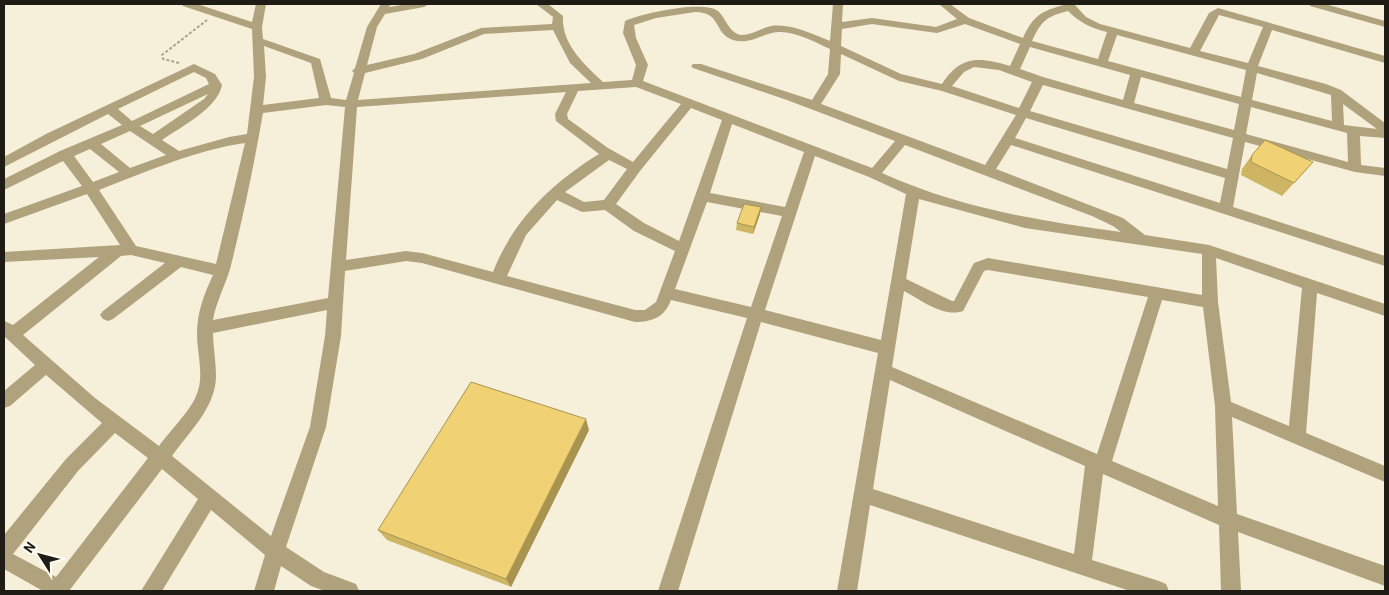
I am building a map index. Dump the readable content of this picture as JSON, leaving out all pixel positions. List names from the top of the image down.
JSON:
{
  "north": "top left"
}
